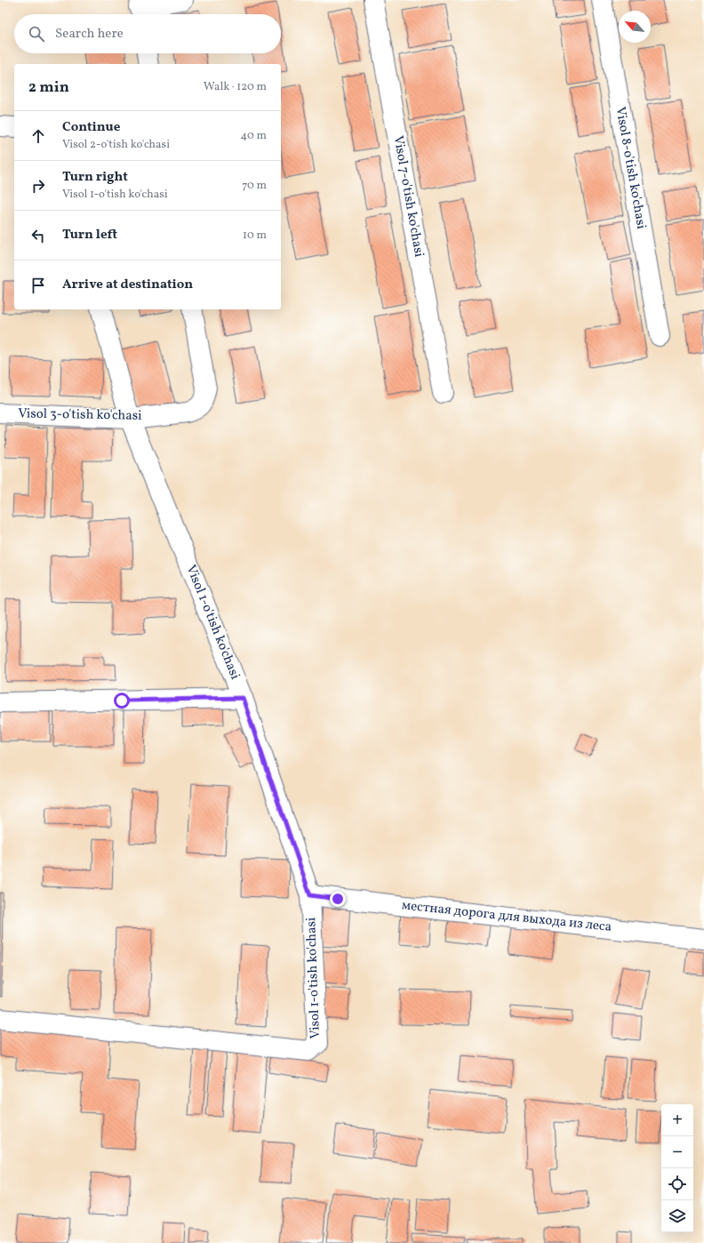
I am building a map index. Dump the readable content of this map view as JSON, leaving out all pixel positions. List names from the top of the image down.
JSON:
{
  "streets": {
    "street": [
      "Visol 8-o'tish ko'chasi",
      "Visol 7-o'tish ko'chasi",
      "Visol 3-o'tish ko'chasi",
      "Visol 1-o'tish ko'chasi",
      "местная дорога для выхода из леса"
    ]
  },
  "crossings": [
    ["Visol 3-o'tish ko'chasi", "Visol 1-o'tish ko'chasi"],
    ["Visol 1-o'tish ko'chasi", "местная дорога для выхода из леса"]
  ],
  "north": "top left",
  "page": {
    "search": "Search here",
    "heading": ["2 min", "Walk · 120 m"],
    "list": [
      ["Continue", "Visol 2-o'tish ko'chasi", "40 m"],
      ["Turn right", "Visol 1-o'tish ko'chasi", "70 m"],
      ["Turn left", "10 m"],
      "Arrive at destination"
    ],
    "map_buttons": ["+", "−"]
  }
}
